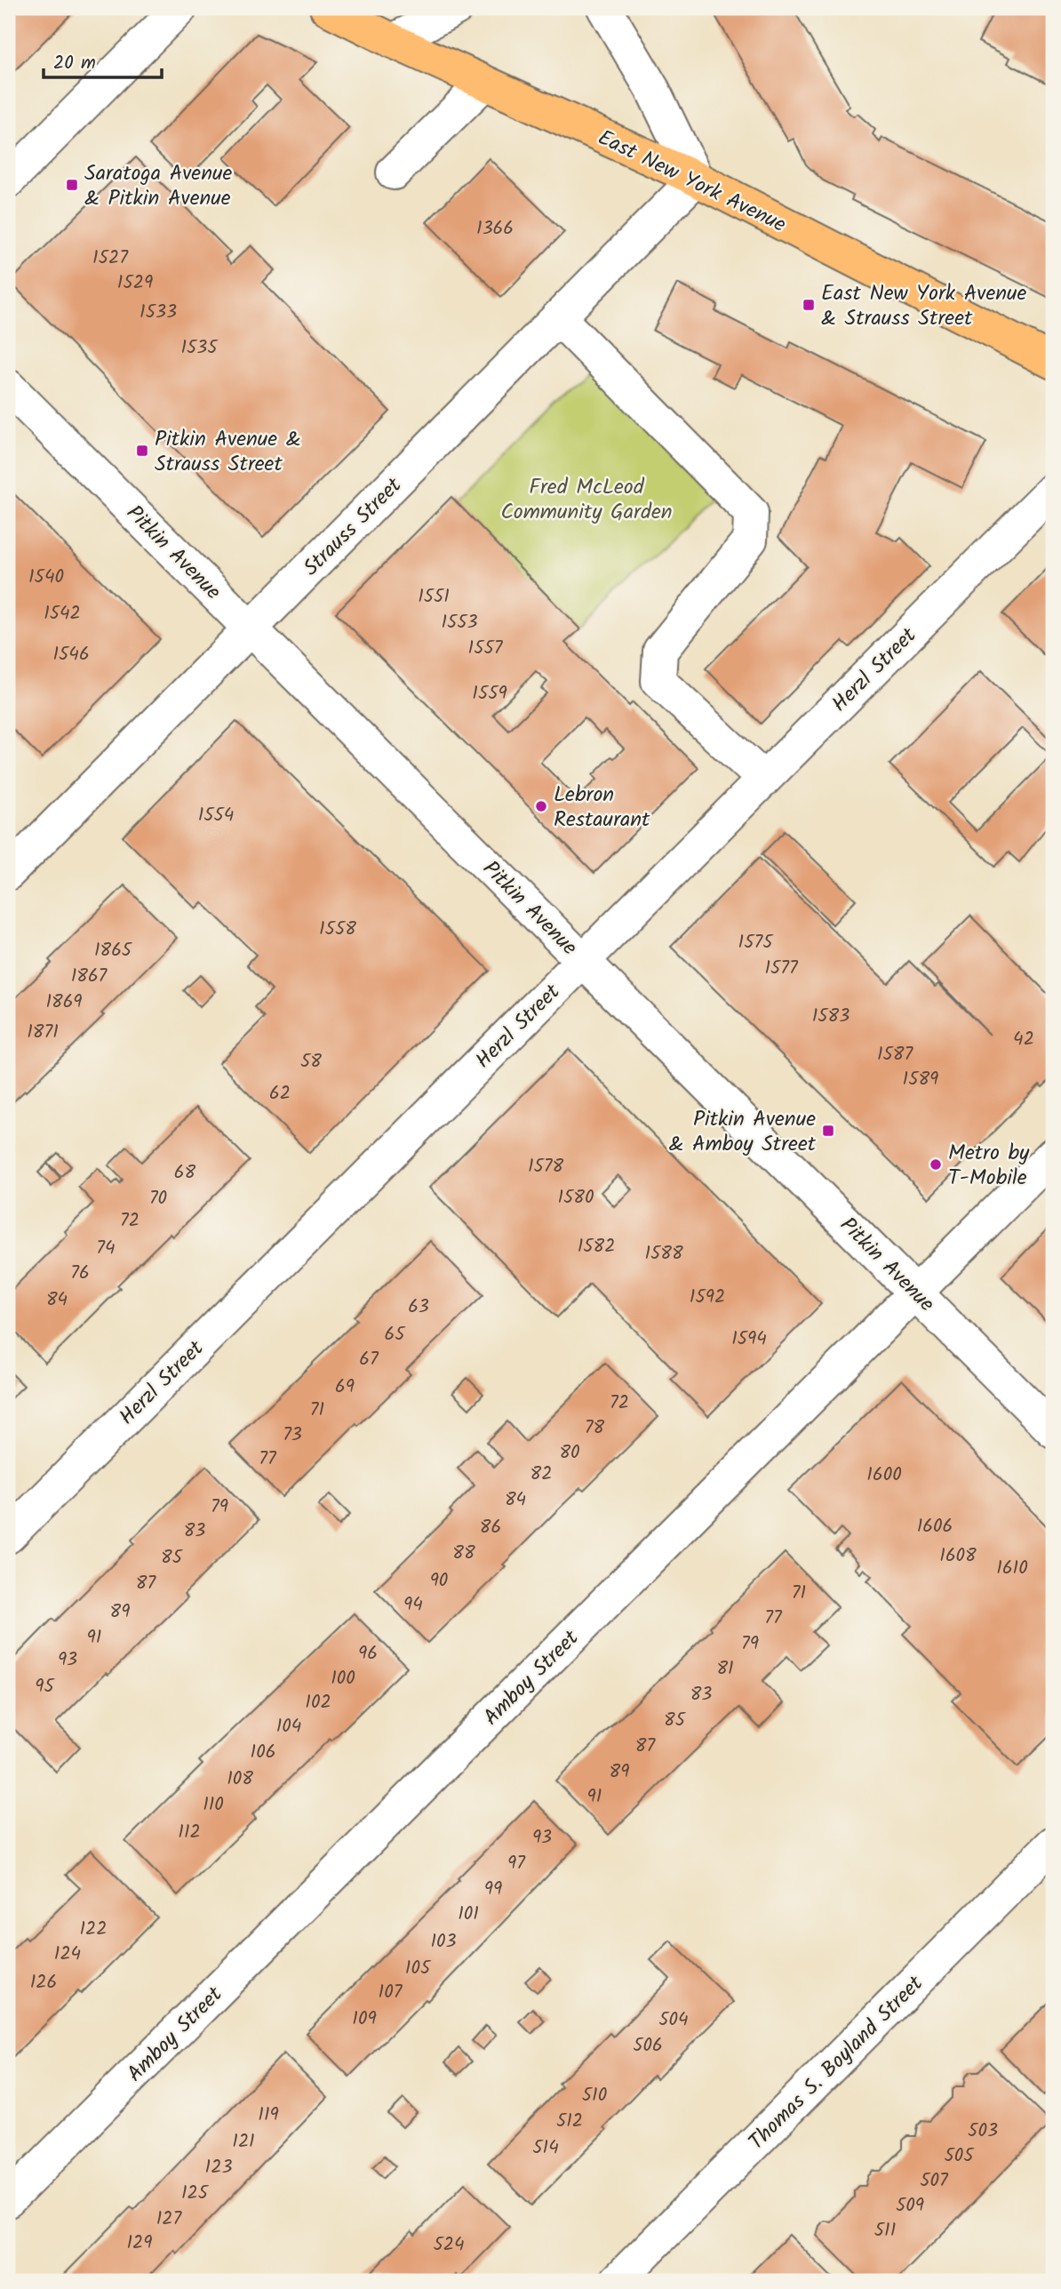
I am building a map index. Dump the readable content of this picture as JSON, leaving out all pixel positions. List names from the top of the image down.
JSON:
{
  "streets": {
    "main road": ["East New York Avenue"],
    "street": [
      "Strauss Street",
      "Pitkin Avenue",
      "Herzl Street",
      "Amboy Street",
      "Thomas S. Boyland Street"
    ]
  },
  "crossings": [
    ["East New York Avenue", "Strauss Street"],
    ["Strauss Street", "Pitkin Avenue"],
    ["Pitkin Avenue", "Herzl Street"],
    ["Pitkin Avenue", "Amboy Street"]
  ],
  "parks": ["Fred McLeod Community Garden"],
  "places": {
    "transit": [
      "Saratoga Avenue & Pitkin Avenue",
      "East New York Avenue & Strauss Street",
      "Pitkin Avenue & Strauss Street",
      "Pitkin Avenue & Amboy Street"
    ],
    "other": ["Lebron Restaurant", "Metro by T-Mobile"]
  },
  "house_numbers": [
    "1366",
    "1527",
    "1529",
    "1533",
    "1535",
    "1540",
    "1551",
    "1542",
    "1553",
    "1557",
    "1546",
    "1559",
    "1554",
    "1558",
    "1575",
    "1865",
    "1577",
    "1867",
    "1869",
    "1583",
    "1871",
    "42",
    "1587",
    "58",
    "1589",
    "62",
    "1578",
    "68",
    "1580",
    "70",
    "72",
    "1582",
    "74",
    "1588",
    "76",
    "1592",
    "84",
    "63",
    "65",
    "1594",
    "67",
    "69",
    "72",
    "71",
    "78",
    "73",
    "80",
    "77",
    "82",
    "1600",
    "84",
    "79",
    "1606",
    "86",
    "83",
    "88",
    "1608",
    "85",
    "1610",
    "90",
    "87",
    "71",
    "94",
    "89",
    "77",
    "91",
    "79",
    "96",
    "93",
    "81",
    "100",
    "95",
    "83",
    "102",
    "85",
    "104",
    "87",
    "106",
    "89",
    "108",
    "91",
    "110",
    "112",
    "93",
    "97",
    "99",
    "101",
    "122",
    "103",
    "124",
    "105",
    "126",
    "107",
    "109",
    "504",
    "506",
    "510",
    "119",
    "512",
    "503",
    "121",
    "514",
    "505",
    "123",
    "507",
    "125",
    "509",
    "127",
    "511",
    "129",
    "524"
  ],
  "scale_bar": "20 m"
}
